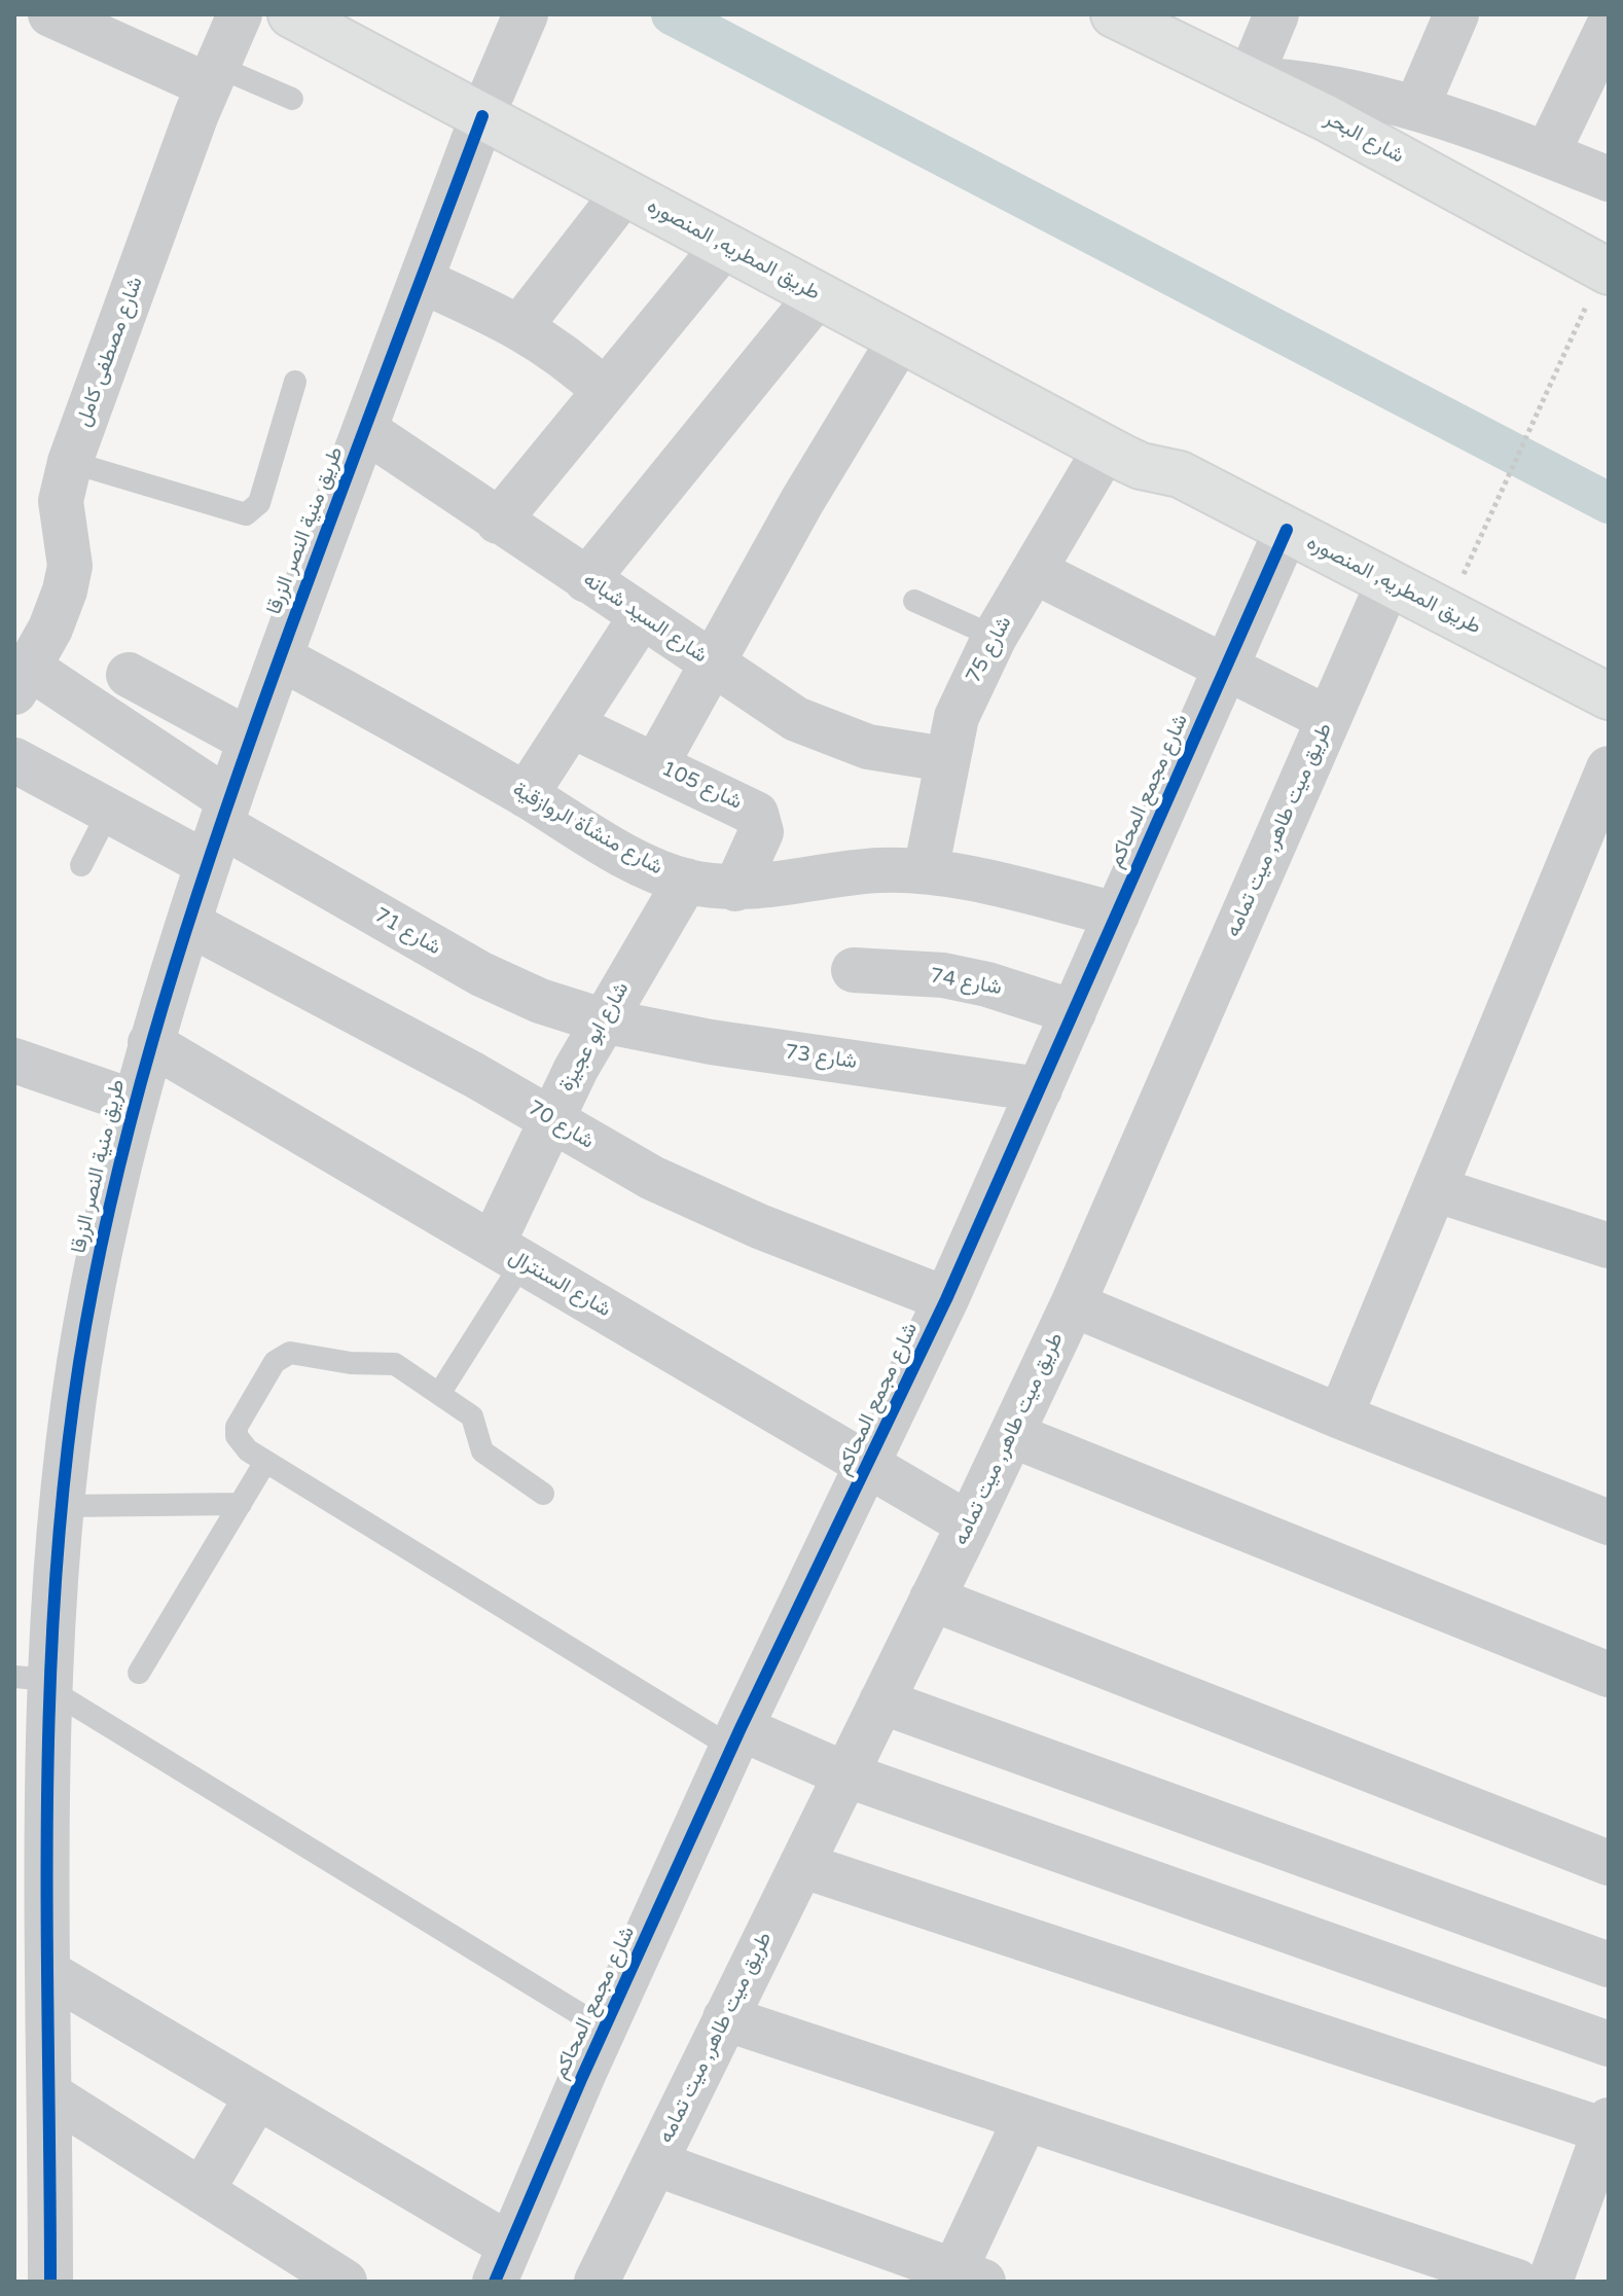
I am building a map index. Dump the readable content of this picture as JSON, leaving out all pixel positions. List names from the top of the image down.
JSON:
{
  "streets": {
    "main road": ["شارع البحر", "طريق المطريه, المنصوره"],
    "street": [
      "شارع مصطفى كامل",
      "طريق منية النصر الزرقا",
      "شارع السيد شبانه",
      "شارع 75",
      "شارع 105",
      "شارع مجمع المحاكم",
      "شارع منشأة الروازقية",
      "طريق ميت طاهر, ميت تمامه",
      "شارع 71",
      "شارع 74",
      "شارع ابو عجيزة",
      "شارع 73",
      "شارع 70",
      "شارع السنترال"
    ]
  },
  "crossings": [
    ["طريق المطريه, المنصوره", "طريق منية النصر الزرقا"],
    ["طريق المطريه, المنصوره", "شارع 75"],
    ["طريق المطريه, المنصوره", "شارع مجمع المحاكم"],
    ["طريق المطريه, المنصوره", "طريق ميت طاهر, ميت تمامه"],
    ["طريق منية النصر الزرقا", "شارع السيد شبانه"],
    ["طريق منية النصر الزرقا", "شارع منشأة الروازقية"],
    ["طريق منية النصر الزرقا", "شارع 71"],
    ["طريق منية النصر الزرقا", "شارع 70"],
    ["طريق منية النصر الزرقا", "شارع السنترال"],
    ["شارع السيد شبانه", "شارع 75"],
    ["شارع 75", "شارع منشأة الروازقية"],
    ["شارع 105", "شارع منشأة الروازقية"],
    ["شارع مجمع المحاكم", "شارع منشأة الروازقية"],
    ["شارع مجمع المحاكم", "شارع 74"],
    ["شارع مجمع المحاكم", "شارع 73"],
    ["شارع مجمع المحاكم", "شارع 70"],
    ["شارع مجمع المحاكم", "شارع السنترال"],
    ["شارع منشأة الروازقية", "شارع ابو عجيزة"],
    ["طريق ميت طاهر, ميت تمامه", "شارع السنترال"],
    ["شارع 71", "شارع ابو عجيزة"],
    ["شارع 71", "شارع 73"],
    ["شارع ابو عجيزة", "شارع 73"],
    ["شارع ابو عجيزة", "شارع 70"],
    ["شارع ابو عجيزة", "شارع السنترال"]
  ]
}
